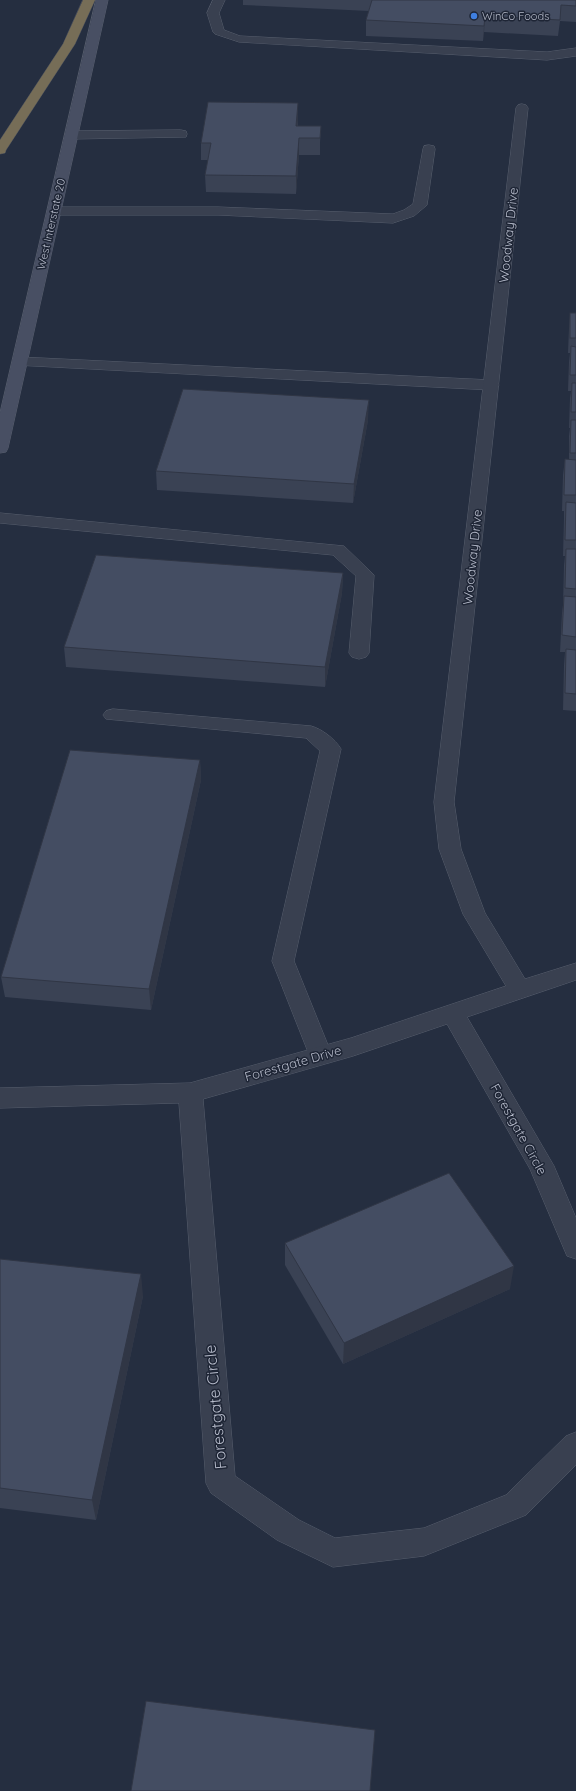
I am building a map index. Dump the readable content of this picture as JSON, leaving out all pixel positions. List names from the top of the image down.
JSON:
{
  "streets": {
    "main road": ["West Interstate 20"],
    "street": ["Woodway Drive", "Forestgate Drive", "Forestgate Circle"]
  },
  "crossings": [
    ["Woodway Drive", "Forestgate Drive"],
    ["Forestgate Drive", "Forestgate Circle"]
  ],
  "places": ["WinCo Foods"]
}
